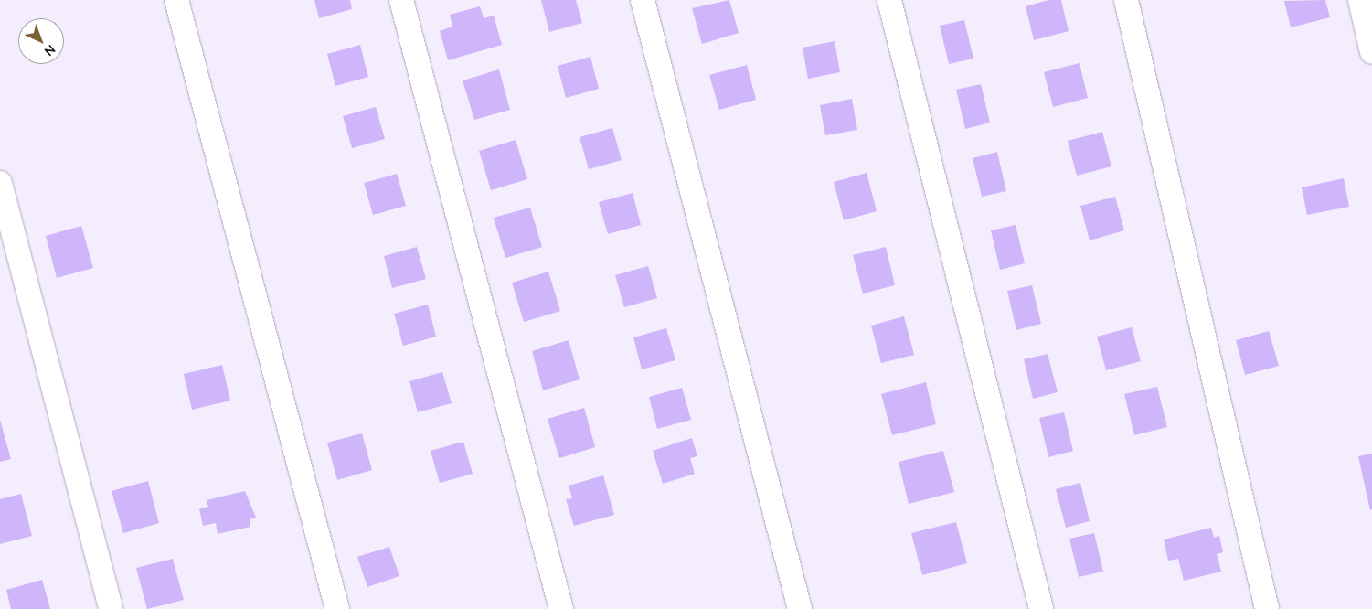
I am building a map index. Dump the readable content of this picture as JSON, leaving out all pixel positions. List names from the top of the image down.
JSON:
{
  "north": "bottom right"
}
